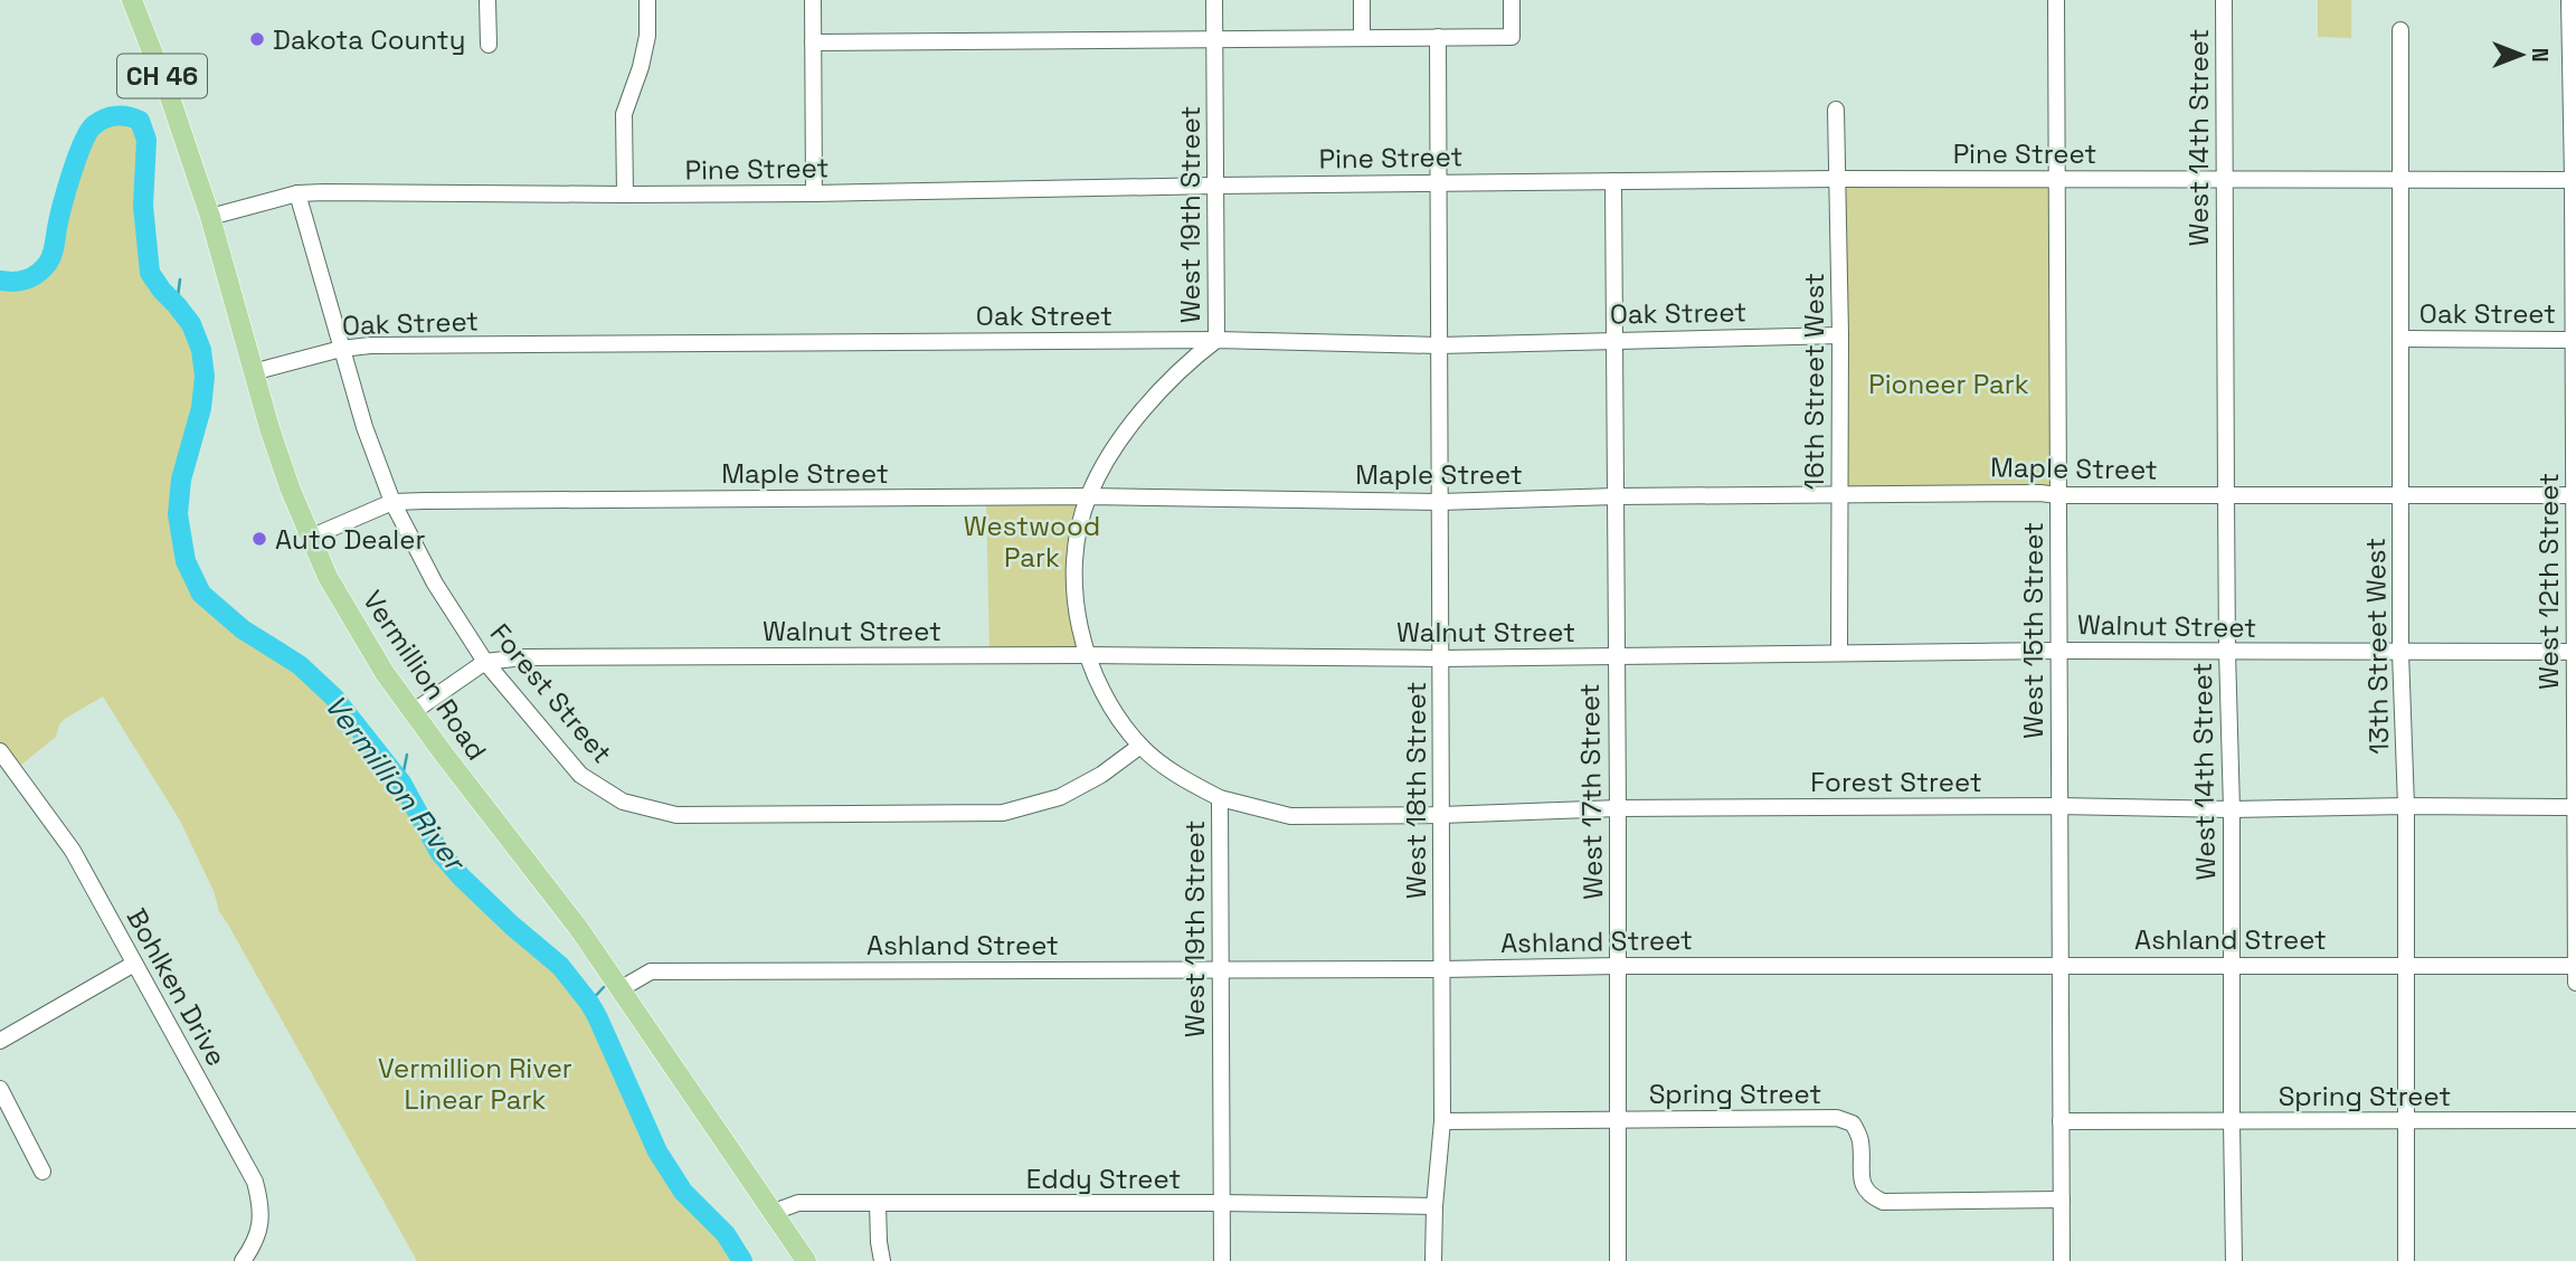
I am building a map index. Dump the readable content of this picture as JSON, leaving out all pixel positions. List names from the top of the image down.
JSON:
{
  "streets": {
    "main road": ["CH 46", "Vermillion Road"],
    "street": [
      "West 14th Street",
      "Pine Street",
      "West 19th Street",
      "Oak Street",
      "16th Street West",
      "Maple Street",
      "West 12th Street",
      "Walnut Street",
      "West 15th Street",
      "13th Street West",
      "Forest Street",
      "West 18th Street",
      "West 17th Street",
      "Ashland Street",
      "Bohlken Drive",
      "Spring Street",
      "Eddy Street"
    ]
  },
  "crossings": [
    ["West 14th Street", "Pine Street"],
    ["West 14th Street", "Maple Street"],
    ["West 14th Street", "Walnut Street"],
    ["West 14th Street", "Forest Street"],
    ["West 14th Street", "Ashland Street"],
    ["West 14th Street", "Spring Street"],
    ["Pine Street", "West 19th Street"],
    ["Pine Street", "16th Street West"],
    ["Pine Street", "West 12th Street"],
    ["Pine Street", "West 15th Street"],
    ["Pine Street", "13th Street West"],
    ["Pine Street", "Vermillion Road"],
    ["Pine Street", "Forest Street"],
    ["Pine Street", "West 18th Street"],
    ["Pine Street", "West 17th Street"],
    ["West 19th Street", "Oak Street"],
    ["West 19th Street", "Maple Street"],
    ["West 19th Street", "Walnut Street"],
    ["West 19th Street", "Forest Street"],
    ["West 19th Street", "Ashland Street"],
    ["West 19th Street", "Eddy Street"],
    ["Oak Street", "16th Street West"],
    ["Oak Street", "West 12th Street"],
    ["Oak Street", "13th Street West"],
    ["Oak Street", "Vermillion Road"],
    ["Oak Street", "Forest Street"],
    ["Oak Street", "West 18th Street"],
    ["Oak Street", "West 17th Street"],
    ["16th Street West", "Maple Street"],
    ["16th Street West", "Walnut Street"],
    ["Maple Street", "West 12th Street"],
    ["Maple Street", "West 15th Street"],
    ["Maple Street", "13th Street West"],
    ["Maple Street", "Vermillion Road"],
    ["Maple Street", "Forest Street"],
    ["Maple Street", "West 18th Street"],
    ["Maple Street", "West 17th Street"],
    ["West 12th Street", "Walnut Street"],
    ["West 12th Street", "Forest Street"],
    ["West 12th Street", "Ashland Street"],
    ["Walnut Street", "West 15th Street"],
    ["Walnut Street", "13th Street West"],
    ["Walnut Street", "Vermillion Road"],
    ["Walnut Street", "Forest Street"],
    ["Walnut Street", "West 18th Street"],
    ["Walnut Street", "West 17th Street"],
    ["West 15th Street", "Forest Street"],
    ["West 15th Street", "Ashland Street"],
    ["West 15th Street", "Spring Street"],
    ["13th Street West", "Forest Street"],
    ["13th Street West", "Ashland Street"],
    ["13th Street West", "Spring Street"],
    ["Vermillion Road", "Ashland Street"],
    ["Vermillion Road", "Eddy Street"],
    ["Forest Street", "West 18th Street"],
    ["Forest Street", "West 17th Street"],
    ["West 18th Street", "Ashland Street"],
    ["West 18th Street", "Spring Street"],
    ["West 18th Street", "Eddy Street"],
    ["West 17th Street", "Ashland Street"],
    ["West 17th Street", "Spring Street"]
  ],
  "water": ["Vermillion River"],
  "parks": ["Pioneer Park", "Westwood Park", "Vermillion River Linear Park"],
  "places": ["Dakota County", "Auto Dealer"],
  "north": "right"
}
